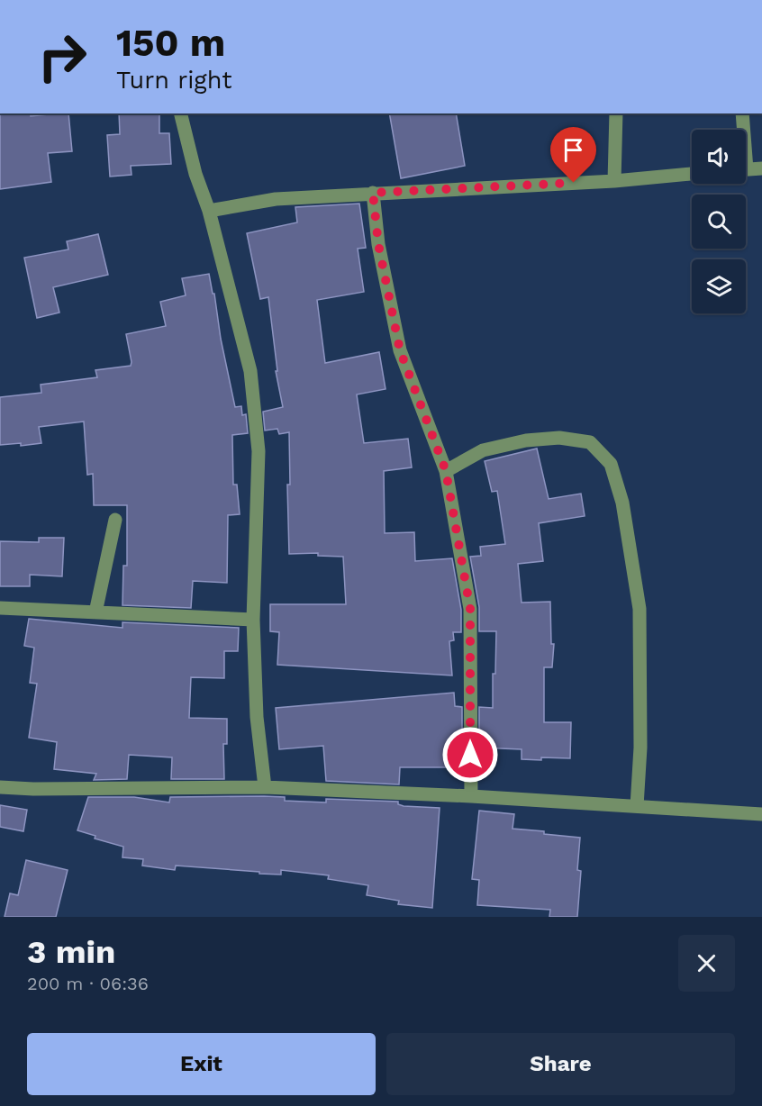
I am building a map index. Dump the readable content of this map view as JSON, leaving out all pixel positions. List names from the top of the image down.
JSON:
{
  "page": {
    "turn": ["150 m", "Turn right"],
    "heading": ["3 min", "200 m · 06:36"],
    "buttons": ["Exit", "Share"]
  }
}
